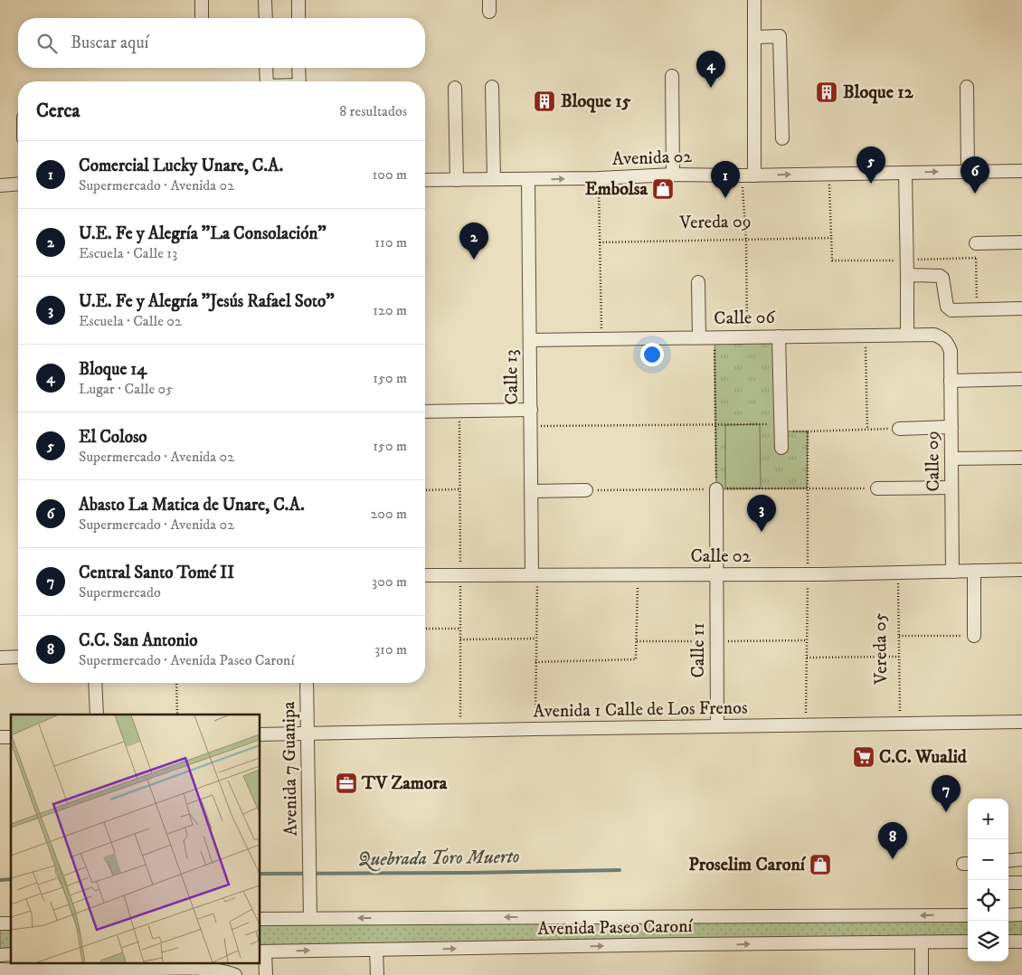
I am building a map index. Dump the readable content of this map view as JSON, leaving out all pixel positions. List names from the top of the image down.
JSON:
{
  "streets": {
    "street": [
      "Avenida 02",
      "Calle 06",
      "Calle 13",
      "Calle 09",
      "Calle 02",
      "Calle 11",
      "Avenida 1 Calle de Los Frenos",
      "Avenida 7 Guanipa",
      "Avenida Paseo Caroní"
    ],
    "path": ["Vereda 09", "Vereda 05"]
  },
  "crossings": [
    ["Avenida 02", "Calle 13"],
    ["Calle 06", "Calle 13"],
    ["Calle 06", "Calle 09"],
    ["Calle 13", "Calle 02"],
    ["Calle 09", "Calle 02"],
    ["Calle 02", "Vereda 05"],
    ["Calle 02", "Calle 11"],
    ["Vereda 05", "Avenida 1 Calle de Los Frenos"],
    ["Calle 11", "Avenida 1 Calle de Los Frenos"],
    ["Avenida 1 Calle de Los Frenos", "Avenida 7 Guanipa"],
    ["Avenida 7 Guanipa", "Avenida Paseo Caroní"]
  ],
  "one_way": ["Avenida 02"],
  "water": ["Quebrada Toro Muerto"],
  "places": {
    "building": ["Bloque 12", "Bloque 15"],
    "shop": ["Embolsa", "Proselim Caroní"],
    "supermarket": ["C.C. Wualid"],
    "office": ["TV Zamora"]
  },
  "page": {
    "search": "Buscar aquí",
    "pins": [
      "4",
      "5",
      "6",
      "1",
      "2",
      "3",
      "7",
      "8"
    ],
    "heading": ["Cerca", "8 resultados"],
    "list": [
      {
        "mark": "1",
        "name": "Comercial Lucky Unare, C.A.",
        "note": "Supermercado · Avenida 02",
        "value": "100 m"
      },
      {
        "mark": "2",
        "name": "U.E. Fe y Alegría \"La Consolación\"",
        "note": "Escuela · Calle 13",
        "value": "110 m"
      },
      {
        "mark": "3",
        "name": "U.E. Fe y Alegría \"Jesús Rafael Soto\"",
        "note": "Escuela · Calle 02",
        "value": "120 m"
      },
      {
        "mark": "4",
        "name": "Bloque 14",
        "note": "Lugar · Calle 05",
        "value": "150 m"
      },
      {
        "mark": "5",
        "name": "El Coloso",
        "note": "Supermercado · Avenida 02",
        "value": "150 m"
      },
      {
        "mark": "6",
        "name": "Abasto La Matica de Unare, C.A.",
        "note": "Supermercado · Avenida 02",
        "value": "200 m"
      },
      {
        "mark": "7",
        "name": "Central Santo Tomé II",
        "note": "Supermercado",
        "value": "300 m"
      },
      {
        "mark": "8",
        "name": "C.C. San Antonio",
        "note": "Supermercado · Avenida Paseo Caroní",
        "value": "310 m"
      }
    ],
    "map_buttons": ["+", "−"]
  }
}
